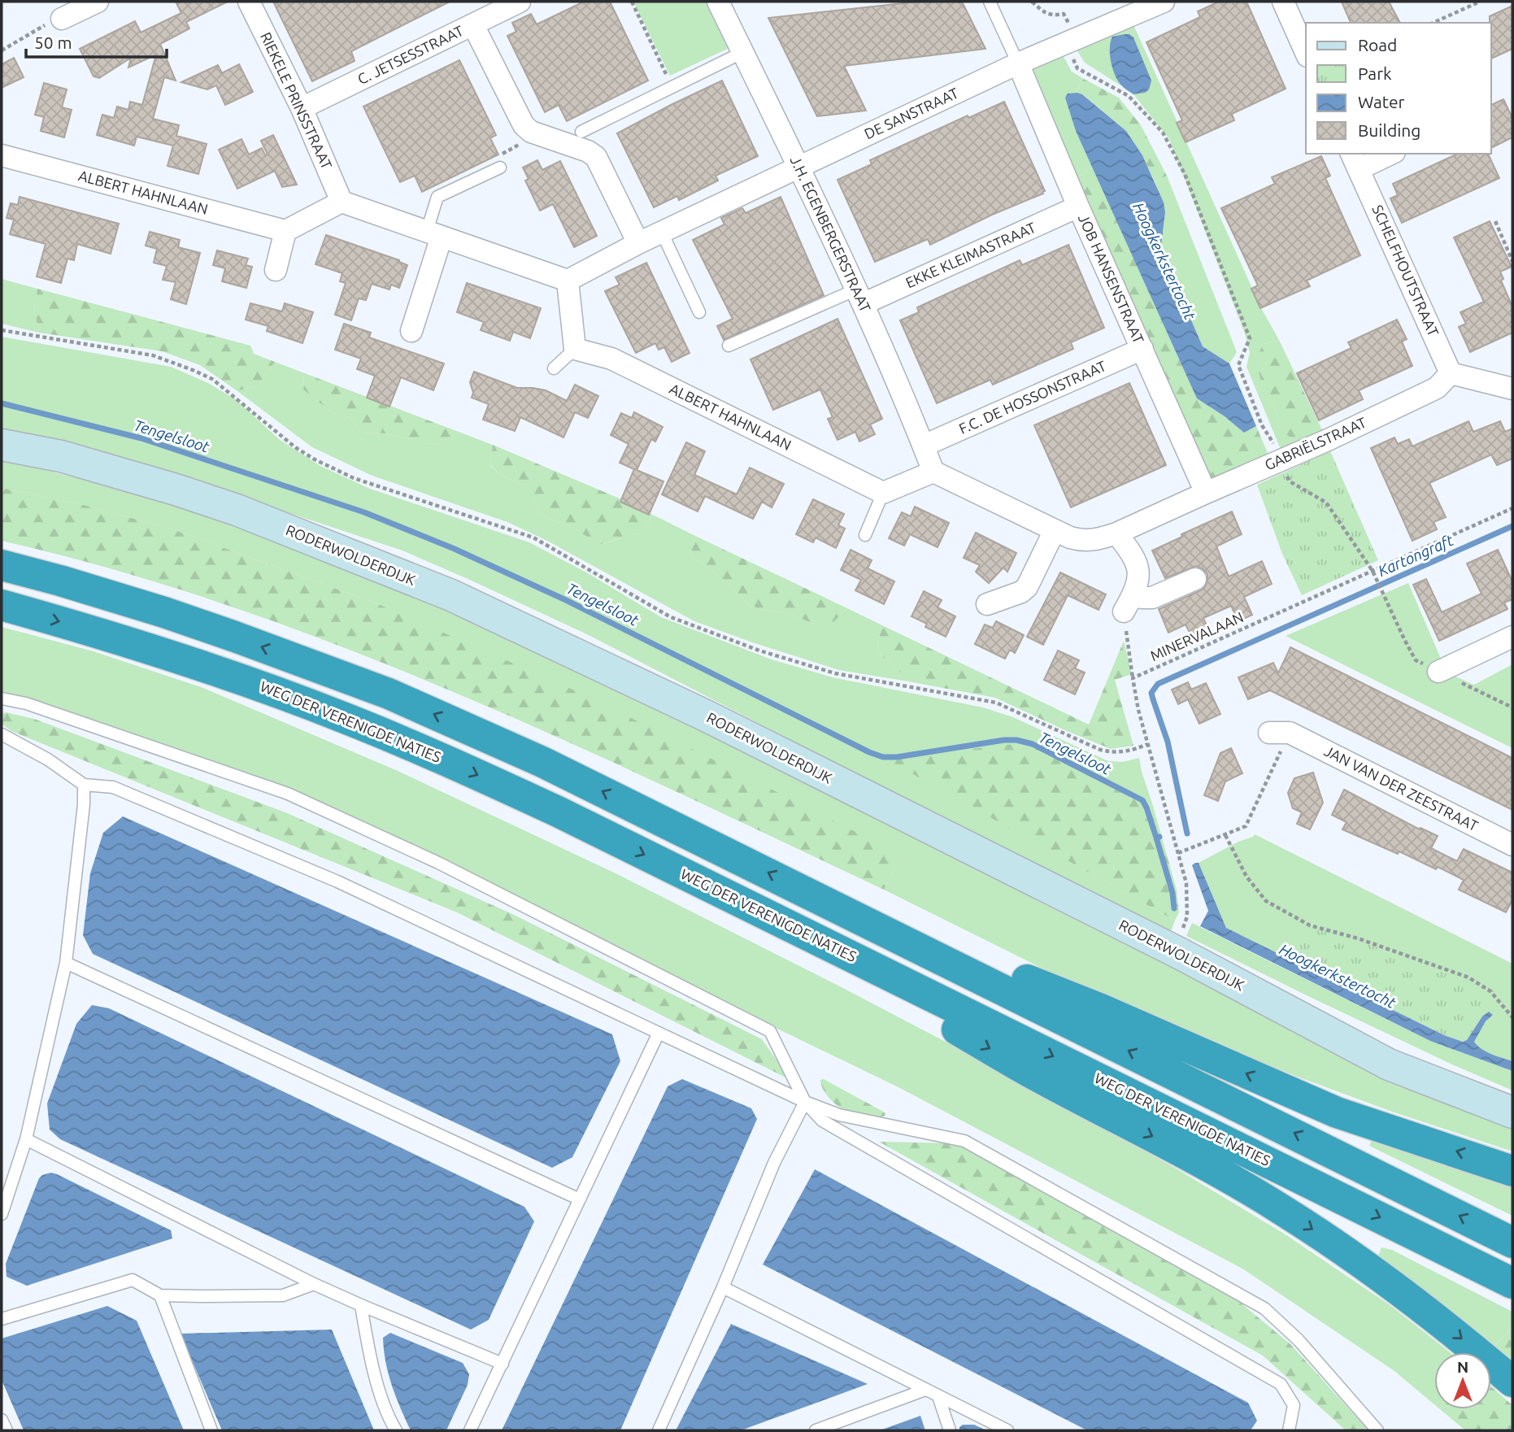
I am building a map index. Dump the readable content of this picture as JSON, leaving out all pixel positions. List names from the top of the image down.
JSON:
{
  "streets": {
    "highway": ["WEG DER VERENIGDE NATIES"],
    "street": [
      "C. JETSESSTRAAT",
      "RIEKELE PRINSSTRAAT",
      "DE SANSTRAAT",
      "ALBERT HAHNLAAN",
      "J.H. EGENBERGERSTRAAT",
      "EKKE KLEIMASTRAAT",
      "SCHELFHOUTSTRAAT",
      "JOB HANSENSTRAAT",
      "F.C. DE HOSSONSTRAAT",
      "GABRIËLSTRAAT",
      "RODERWOLDERDIJK",
      "JAN VAN DER ZEESTRAAT"
    ],
    "path": ["MINERVALAAN"]
  },
  "crossings": [
    ["C. JETSESSTRAAT", "RIEKELE PRINSSTRAAT"],
    ["DE SANSTRAAT", "J.H. EGENBERGERSTRAAT"],
    ["DE SANSTRAAT", "JOB HANSENSTRAAT"],
    ["J.H. EGENBERGERSTRAAT", "EKKE KLEIMASTRAAT"],
    ["J.H. EGENBERGERSTRAAT", "F.C. DE HOSSONSTRAAT"],
    ["EKKE KLEIMASTRAAT", "JOB HANSENSTRAAT"],
    ["SCHELFHOUTSTRAAT", "GABRIËLSTRAAT"],
    ["JOB HANSENSTRAAT", "F.C. DE HOSSONSTRAAT"],
    ["JOB HANSENSTRAAT", "GABRIËLSTRAAT"]
  ],
  "water": ["Hoogkerkstertocht", "Tengelsloot", "Kartongraft"],
  "legend": [
    "Road",
    "Park",
    "Water",
    "Building"
  ],
  "scale_bar": "50 m",
  "north": "top"
}
